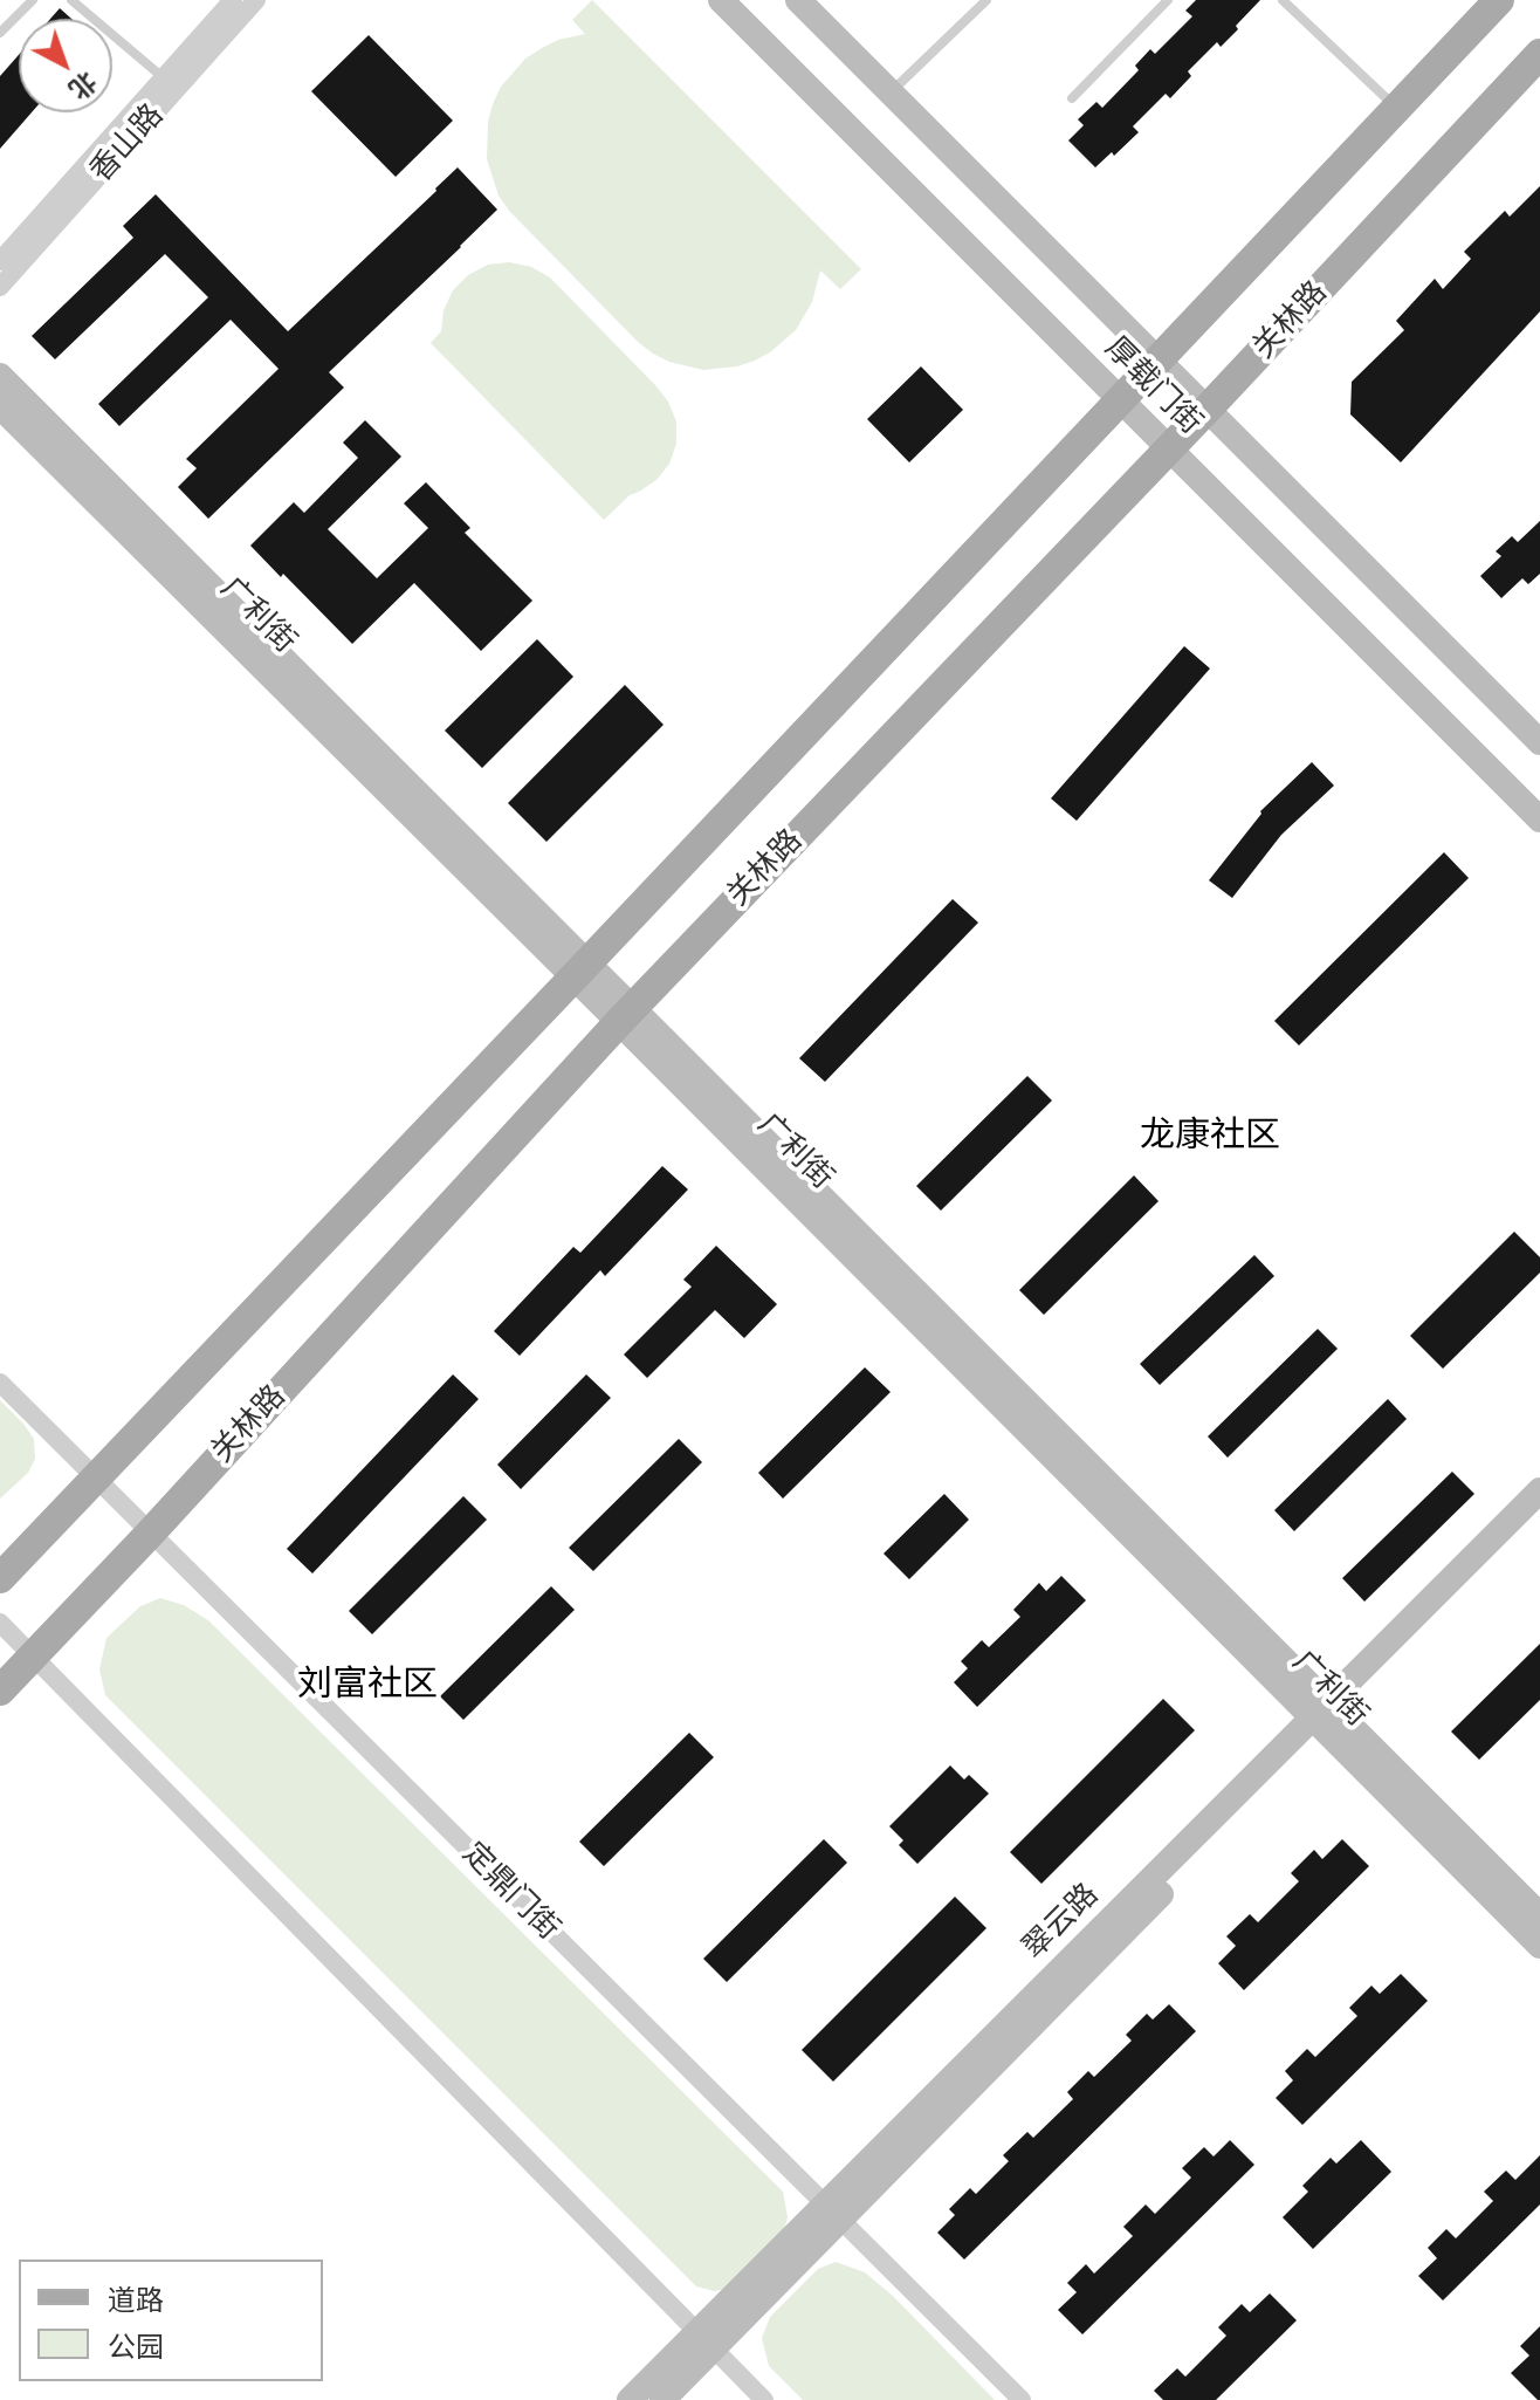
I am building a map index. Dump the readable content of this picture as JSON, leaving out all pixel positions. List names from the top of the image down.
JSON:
{
  "streets": {
    "main road": ["关林路"],
    "street": [
      "香山路",
      "厚载门街",
      "广利街",
      "定鼎门街",
      "翠云路"
    ]
  },
  "crossings": [
    ["关林路", "厚载门街"],
    ["关林路", "广利街"],
    ["关林路", "定鼎门街"],
    ["广利街", "翠云路"],
    ["定鼎门街", "翠云路"]
  ],
  "districts": ["龙康社区", "刘富社区"],
  "legend": ["道路", "公园"],
  "north": "bottom right"
}
